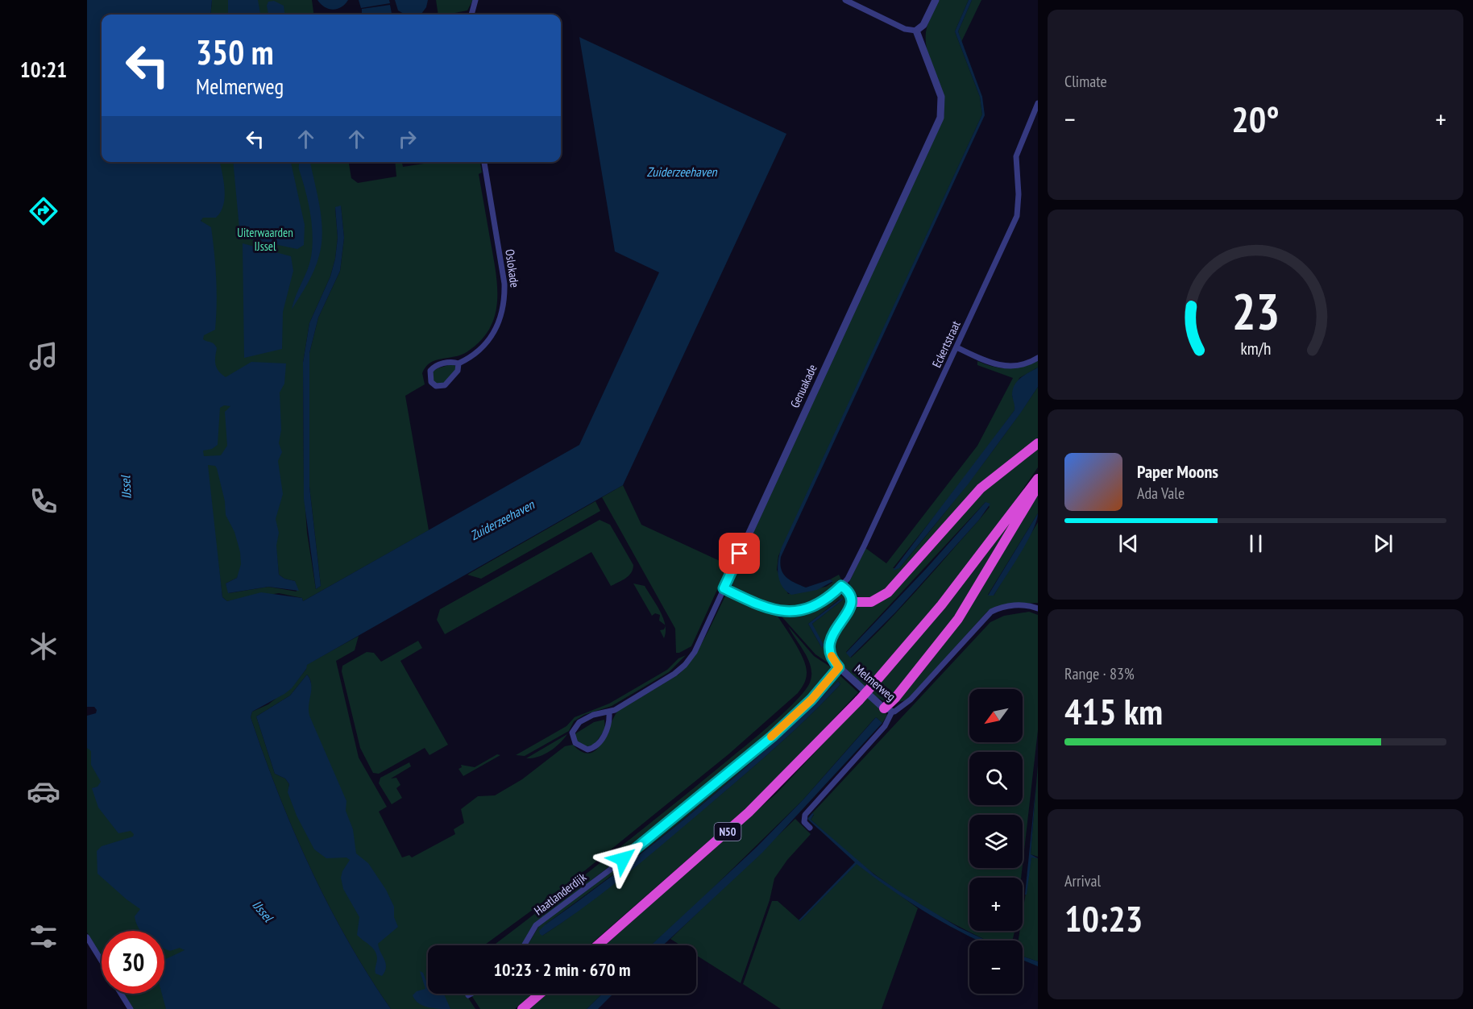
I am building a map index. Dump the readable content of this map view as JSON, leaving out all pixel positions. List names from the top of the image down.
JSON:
{
  "streets": {
    "highway": ["N50"],
    "street": [
      "Oslokade",
      "Eckertstraat",
      "Genuakade",
      "Melmerweg",
      "Haatlanderdijk"
    ]
  },
  "crossings": [
    ["Melmerweg", "Haatlanderdijk"]
  ],
  "water": ["Zuiderzeehaven", "IJssel"],
  "parks": ["Uiterwaarden IJssel"],
  "north": "bottom left",
  "page": {
    "tabs": "10:21",
    "tile": [
      "Climate",
      ["Range · 83%", "415 km"],
      ["Arrival", "10:23"]
    ],
    "turn": ["350 m", "Melmerweg"],
    "heat": ["−", "20°", "+"],
    "song": ["Paper Moons", "Ada Vale"],
    "map_buttons": ["+", "−"],
    "limit": "30",
    "trip": "10:23 · 2 min · 670 m",
    "gauge": ["23", "km/h"]
  }
}
